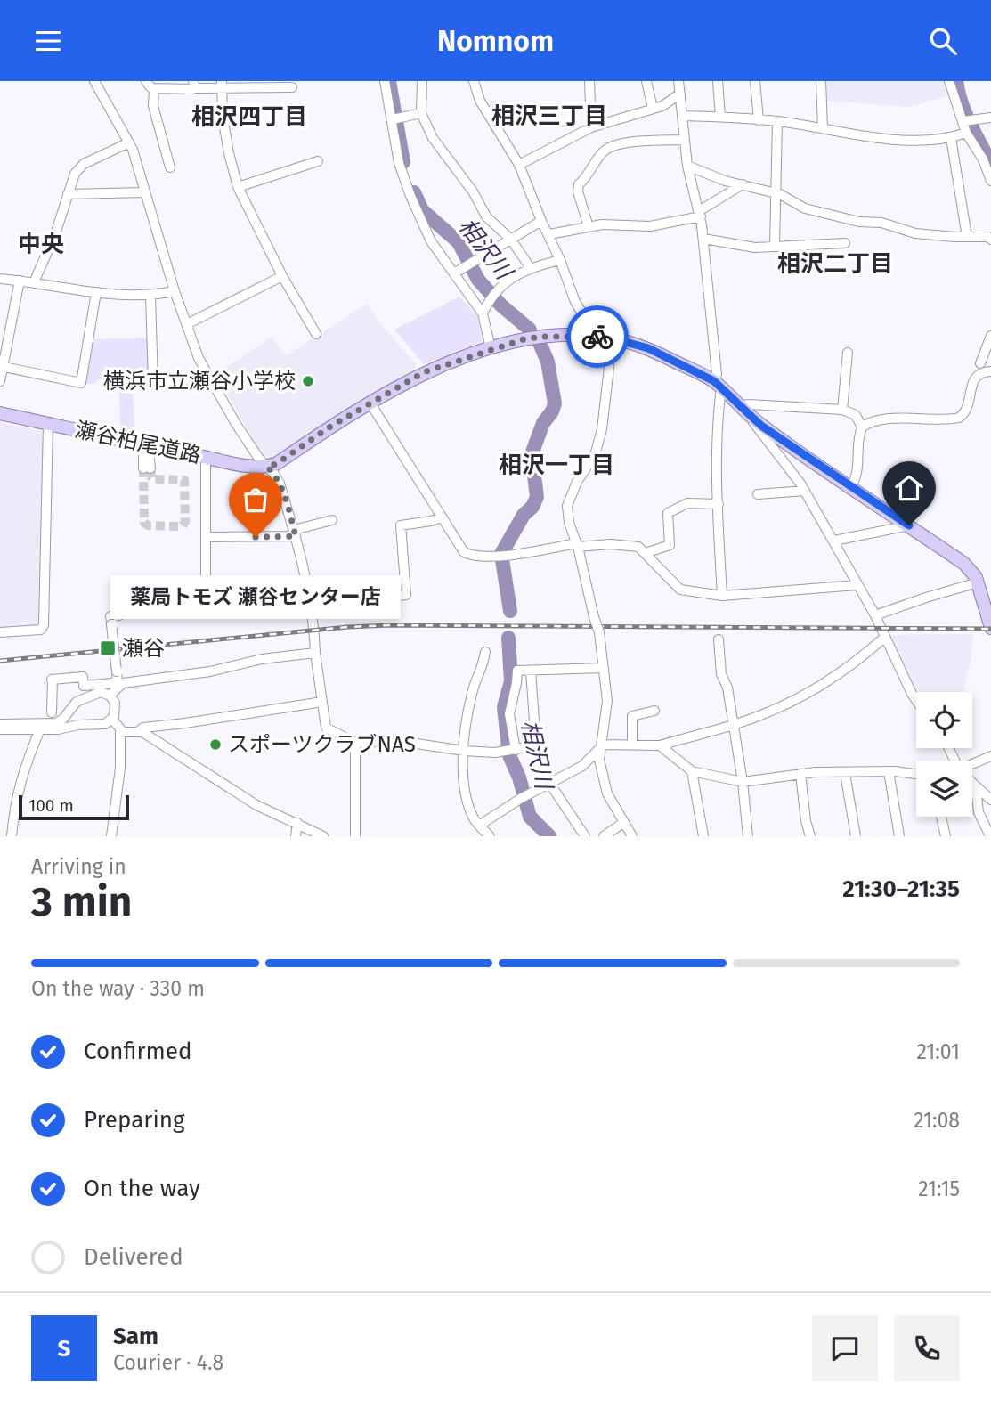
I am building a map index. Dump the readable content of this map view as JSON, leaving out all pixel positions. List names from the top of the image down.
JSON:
{
  "streets": {
    "main road": ["瀬谷柏尾道路"]
  },
  "districts": [
    "相沢三丁目",
    "相沢四丁目",
    "中央",
    "相沢二丁目",
    "相沢一丁目"
  ],
  "water": ["相沢川"],
  "places": {
    "other": ["横浜市立瀬谷小学校", "薬局トモズ 瀬谷センター店", "スポーツクラブNAS"],
    "transit": ["瀬谷"]
  },
  "scale_bar": "100 m",
  "page": {
    "header": "Nomnom",
    "bubble": "薬局トモズ 瀬谷センター店",
    "scale": "100 m",
    "heading": ["3 min", "Arriving in", "21:30–21:35"],
    "panel": ["Sam", "Courier · 4.8"],
    "bar": "On the way · 330 m",
    "list": [
      ["Confirmed", "21:01"],
      ["Preparing", "21:08"],
      ["On the way", "21:15"],
      "Delivered"
    ],
    "round": "S"
  }
}
